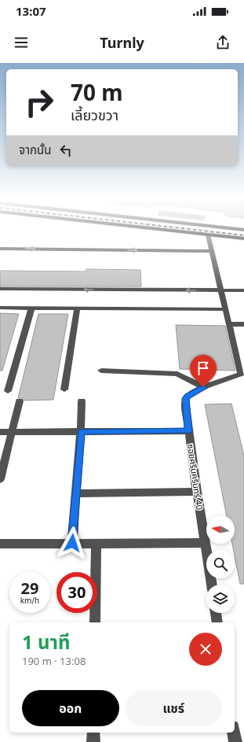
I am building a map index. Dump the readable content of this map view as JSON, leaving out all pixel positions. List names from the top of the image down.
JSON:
{
  "streets": {
    "street": ["ซอยศรีนครินทร์ 40"]
  },
  "north": "left",
  "page": {
    "status": "13:07",
    "header": "Turnly",
    "turn": ["70 m", "เลี้ยวขวา"],
    "then": "จากนั้น",
    "speed": "29 km/h",
    "limit": "30",
    "heading": ["1 นาที", "190 m · 13:08"],
    "buttons": ["ออก", "แชร์"]
  }
}
